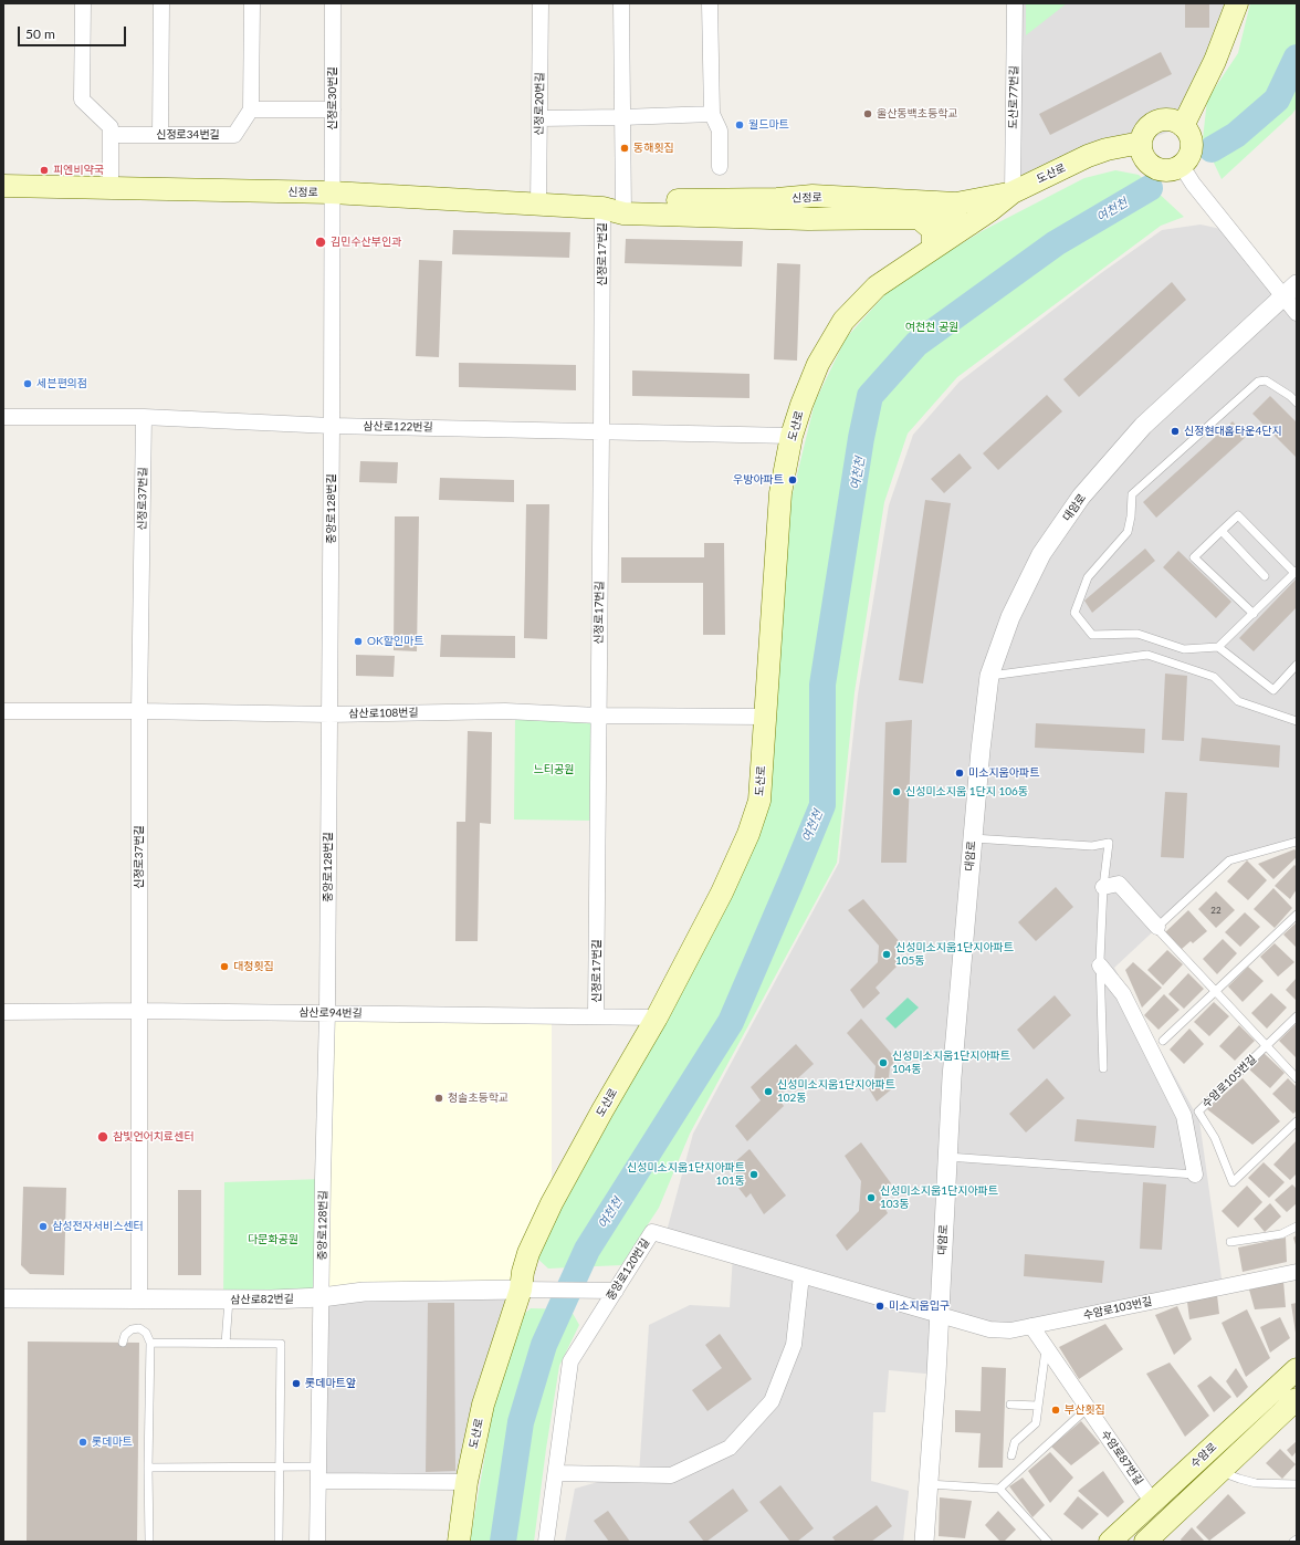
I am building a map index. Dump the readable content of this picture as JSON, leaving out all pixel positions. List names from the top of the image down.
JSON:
{
  "streets": {
    "main road": ["도산로", "신정로", "수암로"],
    "street": [
      "도산로77번길",
      "신정로30번길",
      "신정로20번길",
      "신정로34번길",
      "신정로17번길",
      "삼산로122번길",
      "신정로37번길",
      "대암로",
      "중앙로128번길",
      "삼산로108번길",
      "삼산로94번길",
      "중앙로120번길",
      "삼산로82번길",
      "수암로103번길",
      "수암로87번길"
    ],
    "lane": ["수암로105번길"]
  },
  "crossings": [
    ["도산로77번길", "도산로"],
    ["도산로77번길", "신정로"],
    ["신정로30번길", "신정로"],
    ["신정로30번길", "중앙로128번길"],
    ["신정로20번길", "신정로"],
    ["도산로", "신정로"],
    ["도산로", "삼산로122번길"],
    ["도산로", "삼산로108번길"],
    ["도산로", "삼산로94번길"],
    ["도산로", "삼산로82번길"],
    ["신정로", "신정로17번길"],
    ["신정로", "중앙로128번길"],
    ["신정로17번길", "삼산로122번길"],
    ["신정로17번길", "삼산로108번길"],
    ["신정로17번길", "삼산로94번길"],
    ["삼산로122번길", "신정로37번길"],
    ["삼산로122번길", "중앙로128번길"],
    ["신정로37번길", "삼산로108번길"],
    ["신정로37번길", "삼산로94번길"],
    ["신정로37번길", "삼산로82번길"],
    ["대암로", "중앙로120번길"],
    ["대암로", "수암로103번길"],
    ["중앙로128번길", "삼산로108번길"],
    ["중앙로128번길", "삼산로94번길"],
    ["중앙로128번길", "삼산로82번길"],
    ["중앙로120번길", "수암로103번길"],
    ["수암로103번길", "수암로87번길"],
    ["수암로", "수암로87번길"]
  ],
  "water": ["여천천"],
  "parks": ["여천천 공원", "느티공원", "다문화공원"],
  "places": [
    "울산동백초등학교",
    "월드마트",
    "동해횟집",
    "피엔비약국",
    "김민수산부인과",
    "세븐편의점",
    "신정현대홈타운4단지",
    "우방아파트",
    "OK할인마트",
    "미소지움아파트",
    "신성미소지움 1단지 106동",
    "신성미소지움1단지아파트 105동",
    "대청횟집",
    "신성미소지움1단지아파트 104동",
    "신성미소지움1단지아파트 102동",
    "청솔초등학교",
    "참빛언어치료센터",
    "신성미소지움1단지아파트 101동",
    "신성미소지움1단지아파트 103동",
    "삼성전자서비스센터",
    "미소지움입구",
    "롯데마트앞",
    "부산횟집",
    "롯데마트"
  ],
  "house_numbers": ["22"],
  "scale_bar": "50 m"
}
